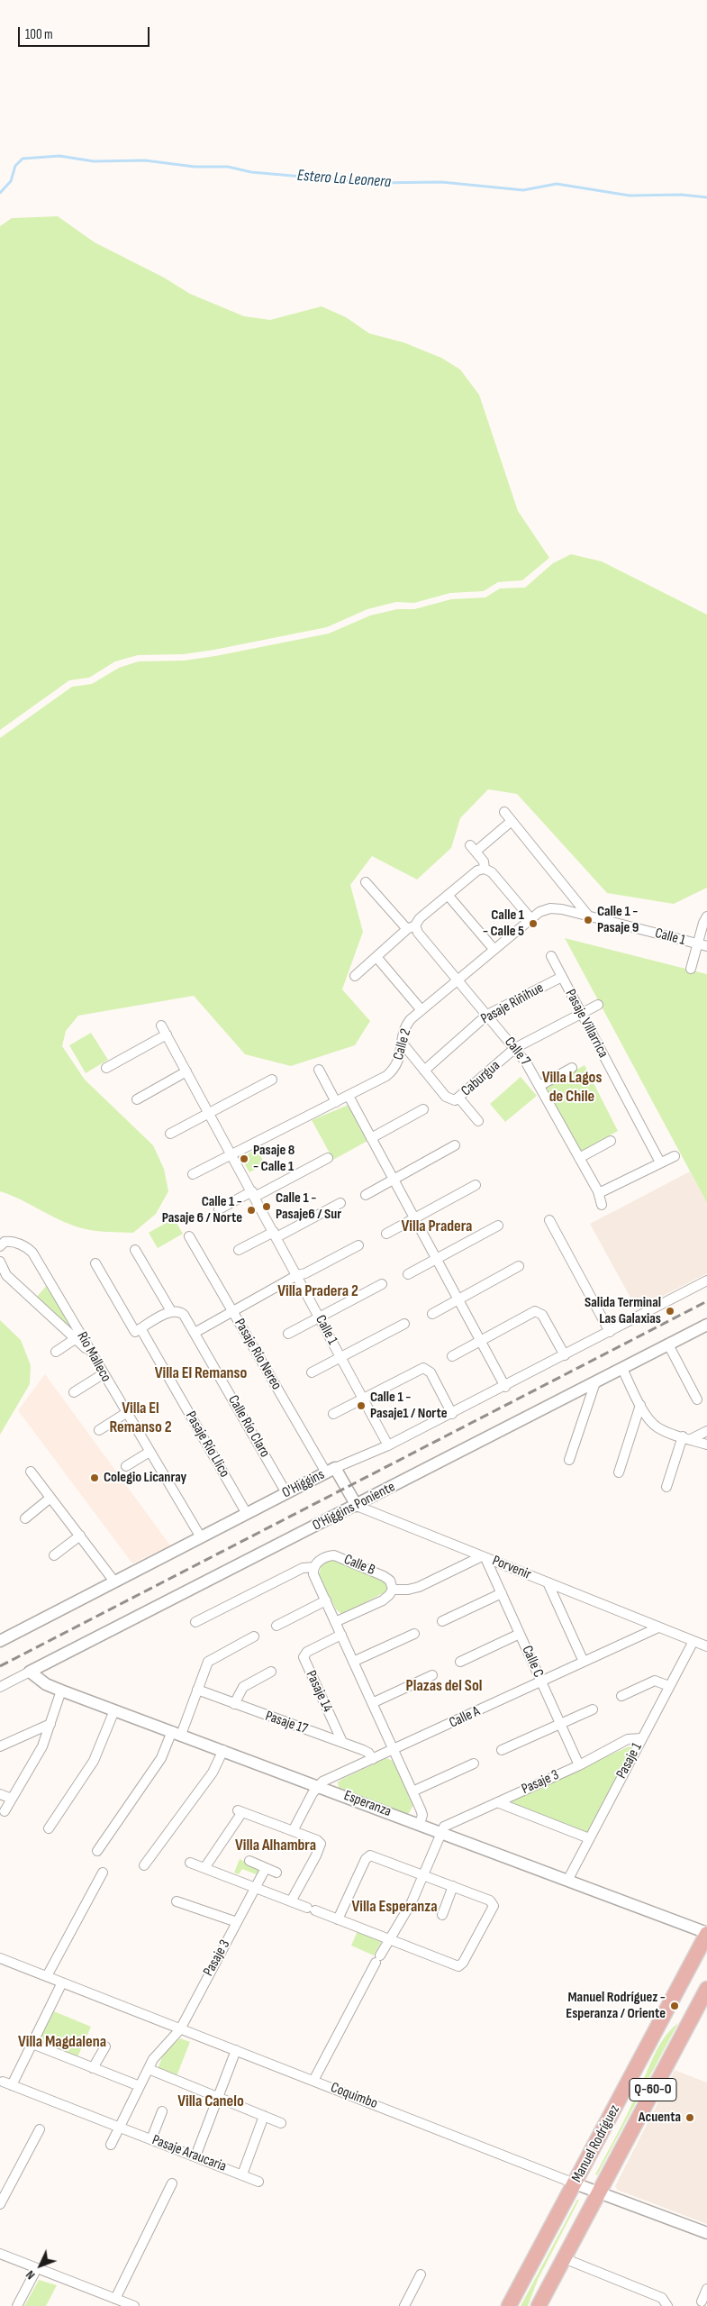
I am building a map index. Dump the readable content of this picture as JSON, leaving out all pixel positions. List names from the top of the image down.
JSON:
{
  "streets": {
    "main road": ["Q-60-O", "Manuel Rodríguez"],
    "street": [
      "Calle 1",
      "Pasaje Riñihue",
      "Pasaje Villarrica",
      "Calle 2",
      "Calle 7",
      "Caburgua",
      "Pasaje Río Nereo",
      "Río Malleco",
      "Calle Río Claro",
      "Pasaje Río Llico",
      "O'Higgins",
      "O'Higgins Poniente",
      "Calle B",
      "Porvenir",
      "Calle C",
      "Pasaje 14",
      "Calle A",
      "Pasaje 17",
      "Pasaje 1",
      "Pasaje 3",
      "Esperanza",
      "Coquimbo",
      "Pasaje Araucaria"
    ]
  },
  "crossings": [
    ["Calle 1", "Calle 2"],
    ["Calle 1", "O'Higgins"],
    ["Pasaje Riñihue", "Pasaje Villarrica"],
    ["Pasaje Riñihue", "Calle 7"],
    ["Pasaje Riñihue", "Caburgua"],
    ["Pasaje Villarrica", "Caburgua"],
    ["Calle 2", "Calle 7"],
    ["Calle 2", "Caburgua"],
    ["Calle 7", "Caburgua"],
    ["Pasaje Río Nereo", "O'Higgins"],
    ["Río Malleco", "O'Higgins"],
    ["Calle Río Claro", "O'Higgins"],
    ["Pasaje Río Llico", "O'Higgins"],
    ["O'Higgins Poniente", "Porvenir"],
    ["O'Higgins Poniente", "Esperanza"],
    ["Porvenir", "Calle C"],
    ["Porvenir", "Calle A"],
    ["Porvenir", "Pasaje 1"],
    ["Calle C", "Calle A"],
    ["Calle C", "Pasaje 3"],
    ["Pasaje 14", "Pasaje 17"],
    ["Calle A", "Pasaje 17"],
    ["Calle A", "Esperanza"],
    ["Pasaje 1", "Pasaje 3"],
    ["Pasaje 1", "Esperanza"],
    ["Pasaje 3", "Esperanza"],
    ["Pasaje 3", "Coquimbo"],
    ["Pasaje 3", "Pasaje Araucaria"],
    ["Esperanza", "Manuel Rodríguez"],
    ["Coquimbo", "Manuel Rodríguez"]
  ],
  "districts": [
    "Villa Lagos de Chile",
    "Villa Pradera",
    "Villa Pradera 2",
    "Villa El Remanso",
    "Villa El Remanso 2",
    "Plazas del Sol",
    "Villa Alhambra",
    "Villa Esperanza",
    "Villa Magdalena",
    "Villa Canelo"
  ],
  "water": ["Estero La Leonera"],
  "places": [
    "Calle 1 - Pasaje 9",
    "Calle 1 - Calle 5",
    "Pasaje 8 - Calle 1",
    "Calle 1 - Pasaje6 / Sur",
    "Calle 1 - Pasaje 6 / Norte",
    "Salida Terminal Las Galaxias",
    "Calle 1 - Pasaje1 / Norte",
    "Colegio Licanray",
    "Manuel Rodríguez - Esperanza / Oriente",
    "Acuenta"
  ],
  "scale_bar": "100 m",
  "north": "bottom left"
}
